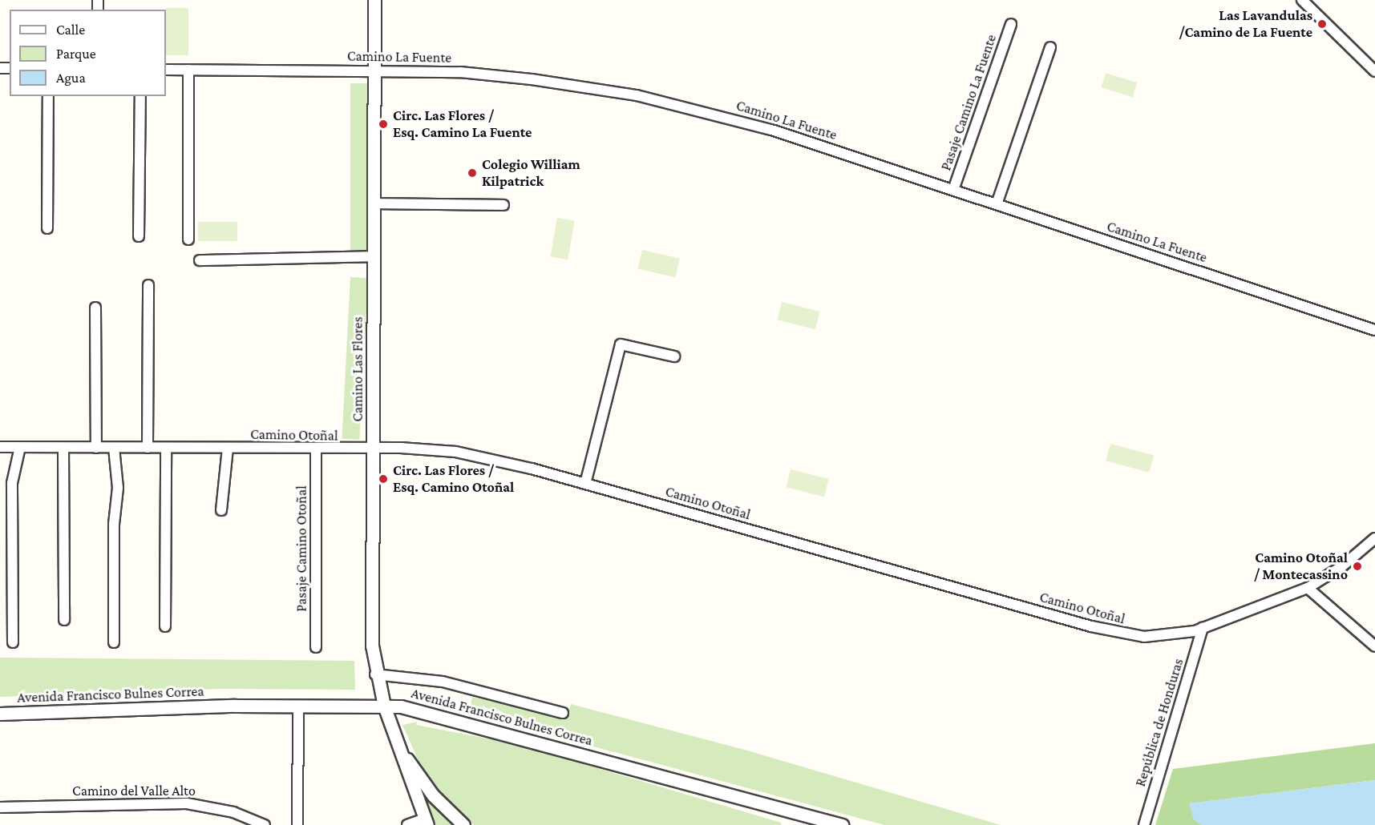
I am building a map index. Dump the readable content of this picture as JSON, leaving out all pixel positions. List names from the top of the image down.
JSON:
{
  "streets": {
    "street": [
      "Camino La Fuente",
      "Pasaje Camino La Fuente",
      "Camino Las Flores",
      "Camino Otoñal",
      "Pasaje Camino Otoñal",
      "Avenida Francisco Bulnes Correa",
      "República de Honduras",
      "Camino del Valle Alto"
    ]
  },
  "crossings": [
    ["Camino La Fuente", "Pasaje Camino La Fuente"],
    ["Camino La Fuente", "Camino Las Flores"],
    ["Camino Las Flores", "Camino Otoñal"],
    ["Camino Las Flores", "Avenida Francisco Bulnes Correa"],
    ["Camino Otoñal", "Pasaje Camino Otoñal"],
    ["Camino Otoñal", "República de Honduras"]
  ],
  "places": [
    "Las Lavandulas /Camino de La Fuente",
    "Circ. Las Flores / Esq. Camino La Fuente",
    "Colegio William Kilpatrick",
    "Circ. Las Flores / Esq. Camino Otoñal",
    "Camino Otoñal / Montecassino"
  ],
  "legend": ["Calle", "Parque", "Agua"]
}
